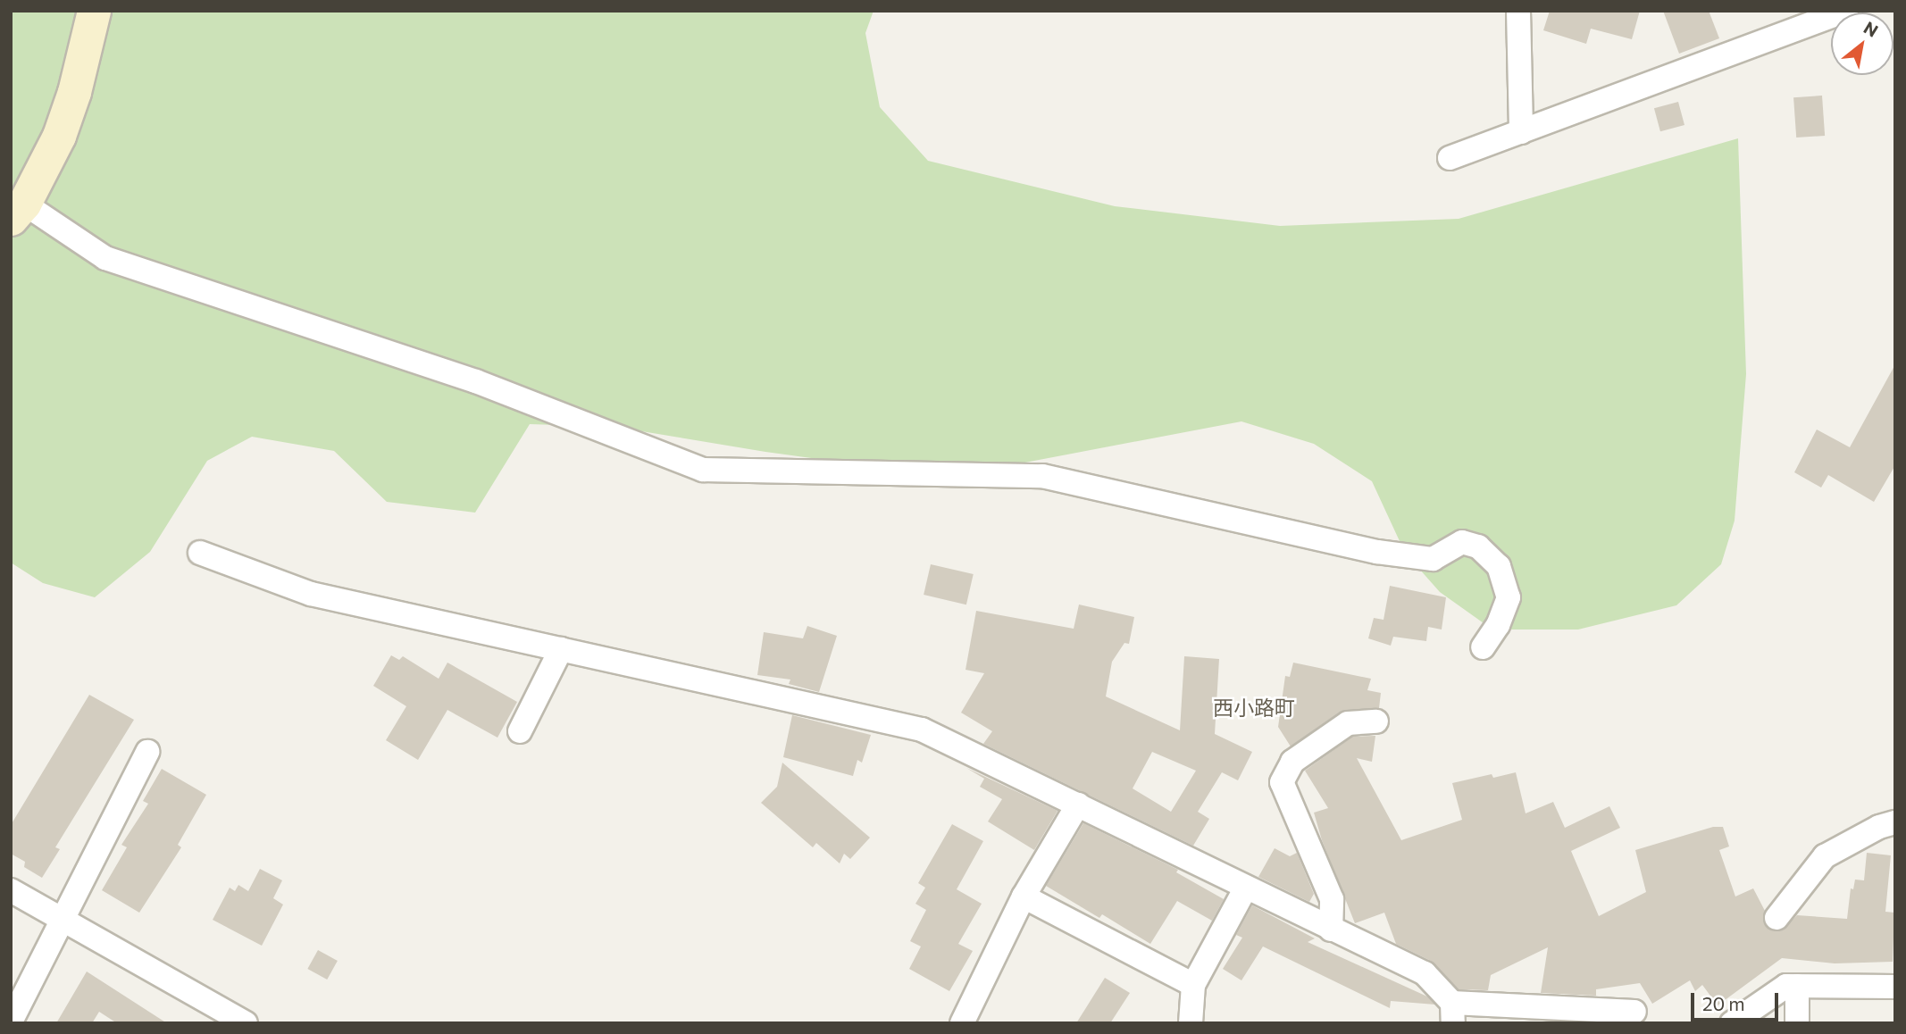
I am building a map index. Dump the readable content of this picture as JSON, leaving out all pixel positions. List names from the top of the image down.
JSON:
{
  "districts": ["西小路町"],
  "scale_bar": "20 m",
  "north": "top right"
}
